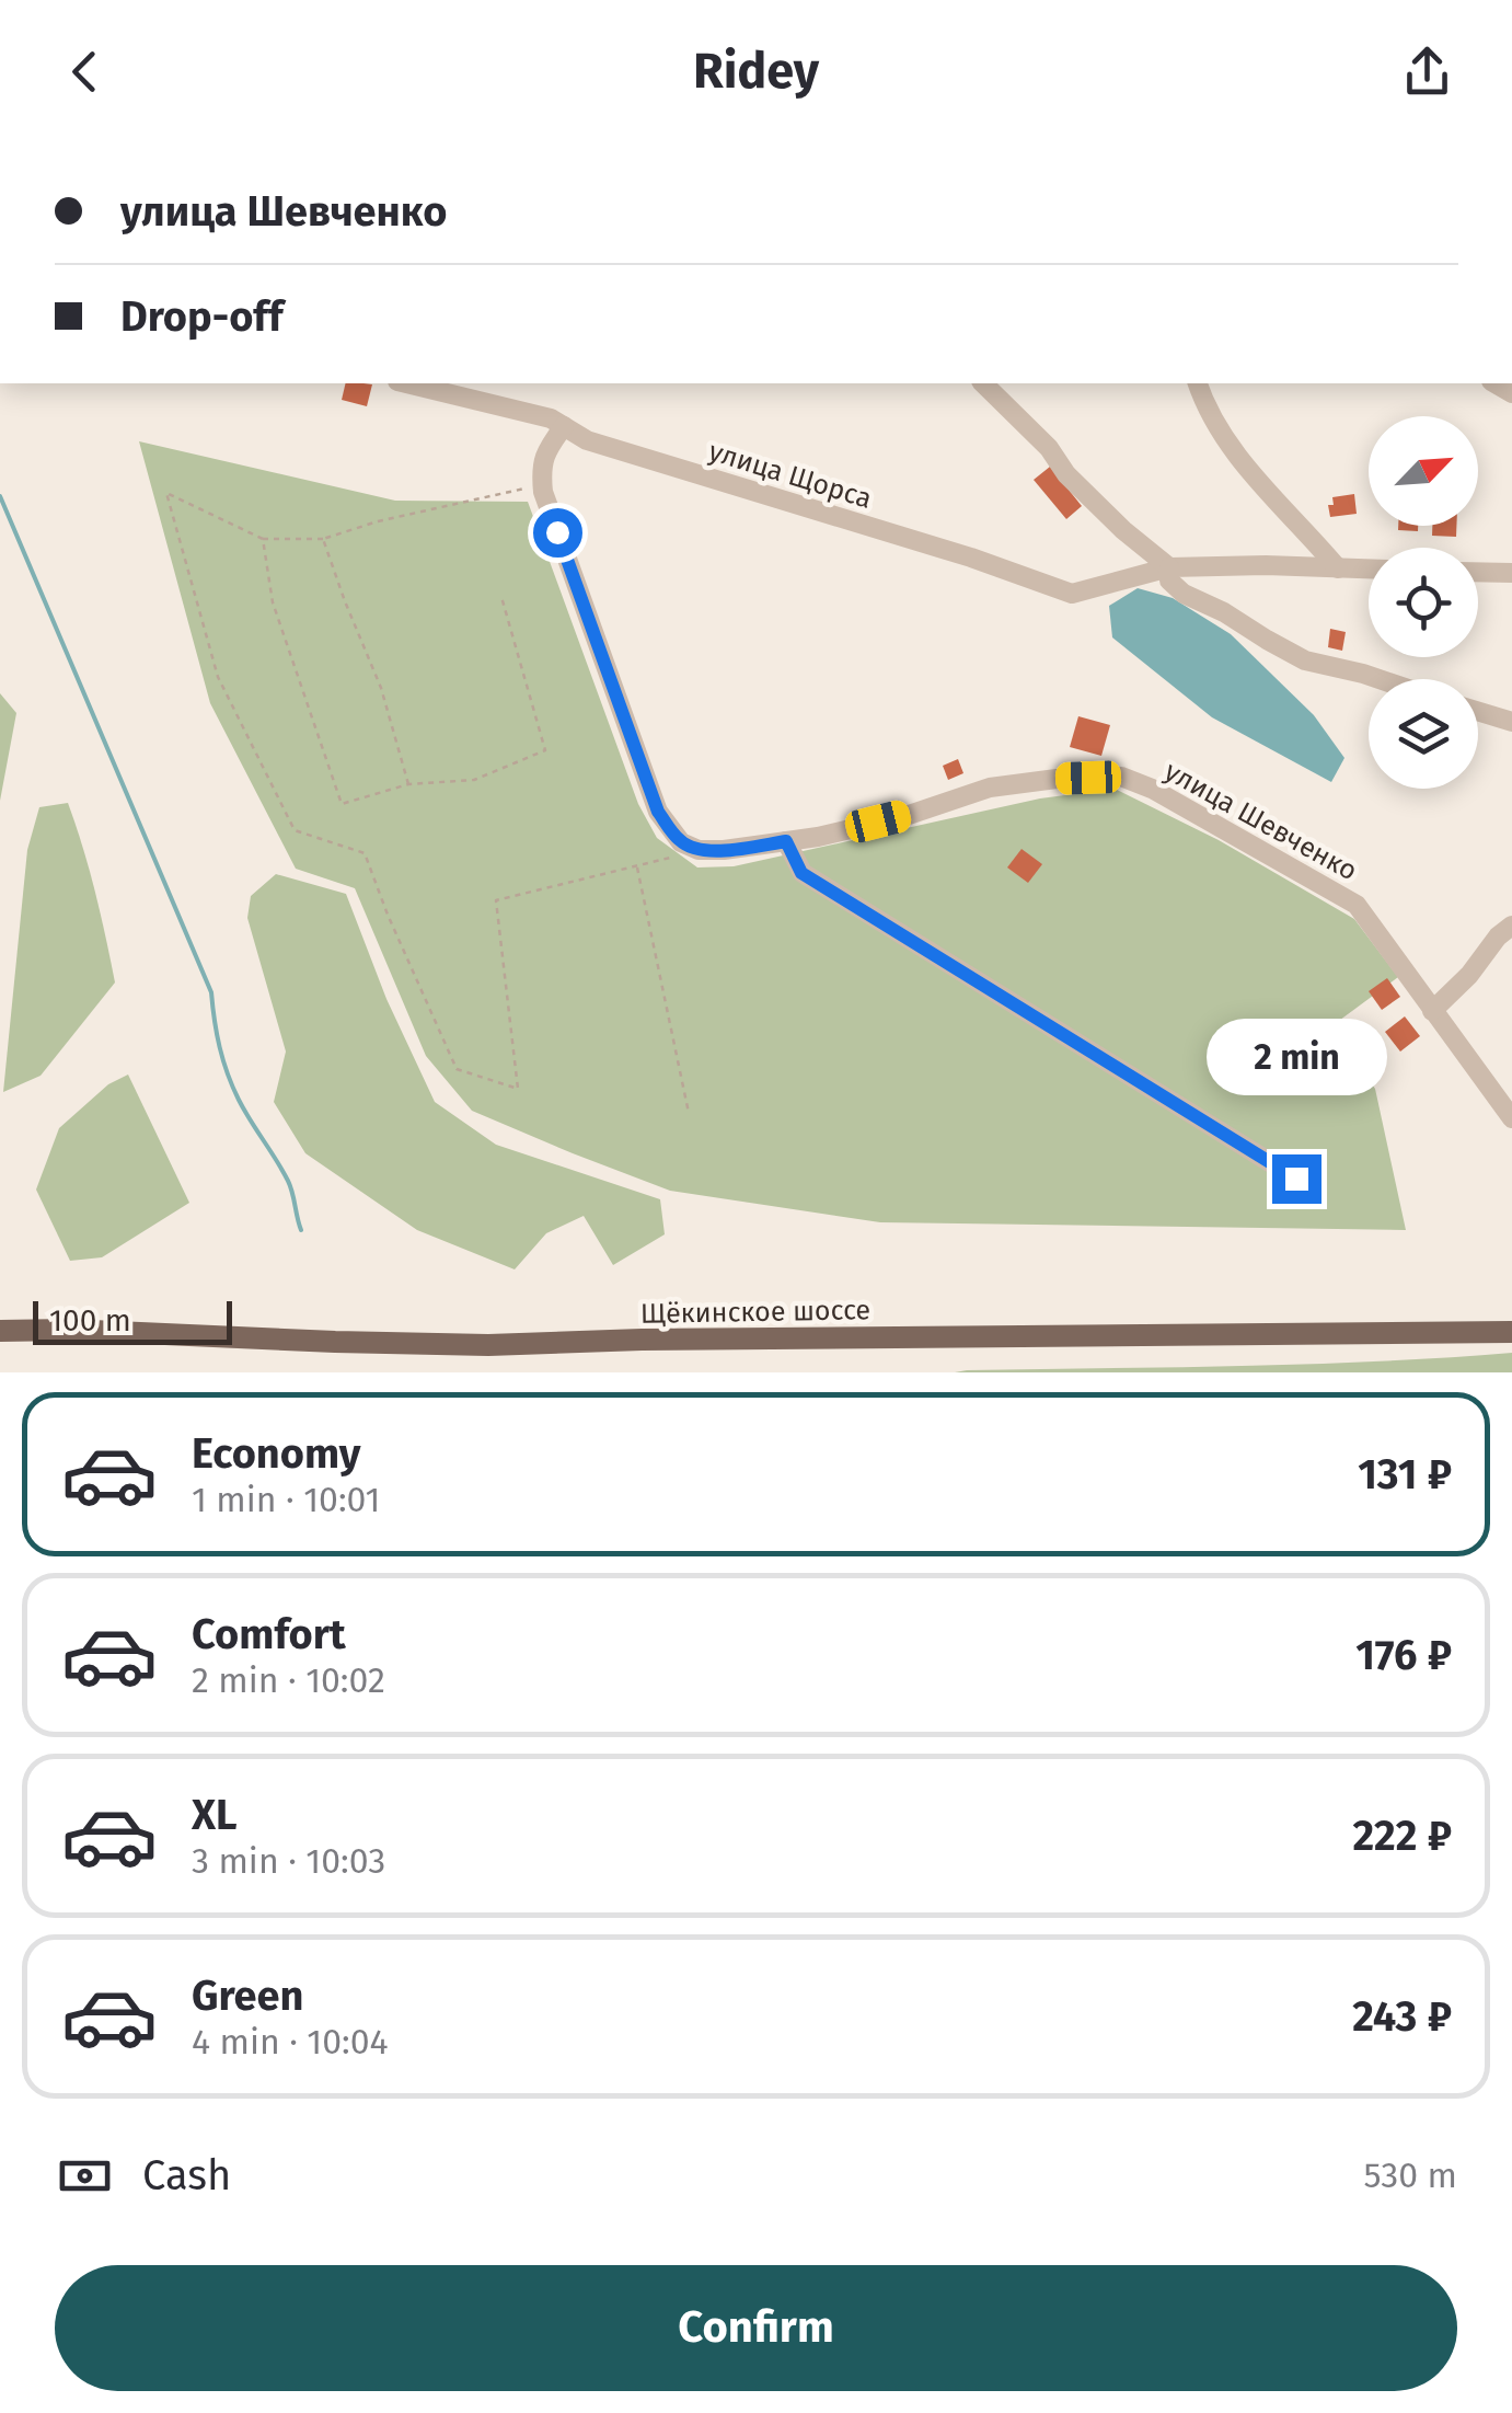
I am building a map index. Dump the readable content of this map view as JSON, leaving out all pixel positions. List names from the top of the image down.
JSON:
{
  "streets": {
    "main road": ["Щёкинское шоссе"],
    "street": ["улица Щорса", "улица Шевченко"]
  },
  "scale_bar": "100 m",
  "north": "top right",
  "page": {
    "header": "Ridey",
    "banner": ["улица Шевченко", "Drop-off"],
    "bubble": "2 min",
    "scale": "100 m",
    "list": [
      {
        "name": "Economy",
        "note": "1 min · 10:01",
        "value": "131 ₽"
      },
      {
        "name": "Comfort",
        "note": "2 min · 10:02",
        "value": "176 ₽"
      },
      {
        "name": "XL",
        "note": "3 min · 10:03",
        "value": "222 ₽"
      },
      {
        "name": "Green",
        "note": "4 min · 10:04",
        "value": "243 ₽"
      }
    ],
    "pay": ["Cash", "530 m"],
    "buttons": "Confirm"
  }
}
